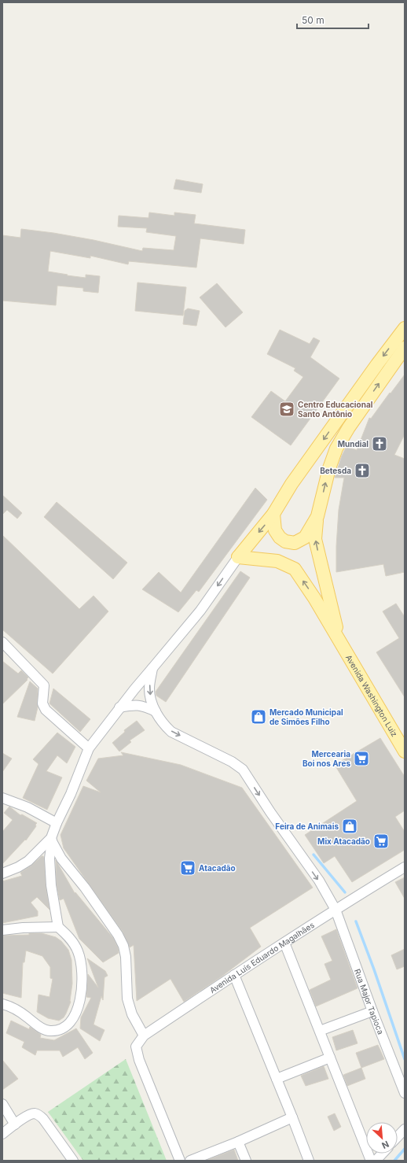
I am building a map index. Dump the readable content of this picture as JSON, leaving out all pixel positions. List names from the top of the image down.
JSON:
{
  "streets": {
    "main road": ["Avenida Washington Luiz"],
    "street": ["Avenida Luís Eduardo Magalhães", "Rua Major Tapioca"]
  },
  "crossings": [
    ["Avenida Luís Eduardo Magalhães", "Rua Major Tapioca"]
  ],
  "one_way": ["Rua Major Tapioca"],
  "places": {
    "school or university": ["Centro Educacional Santo Antônio"],
    "church": ["Mundial", "Betesda"],
    "shop": ["Mercado Municipal de Simões Filho", "Feira de Animais"],
    "supermarket": ["Mercearia Boi nos Ares", "Mix Atacadão", "Atacadão"]
  },
  "scale_bar": "50 m",
  "north": "bottom right"
}
